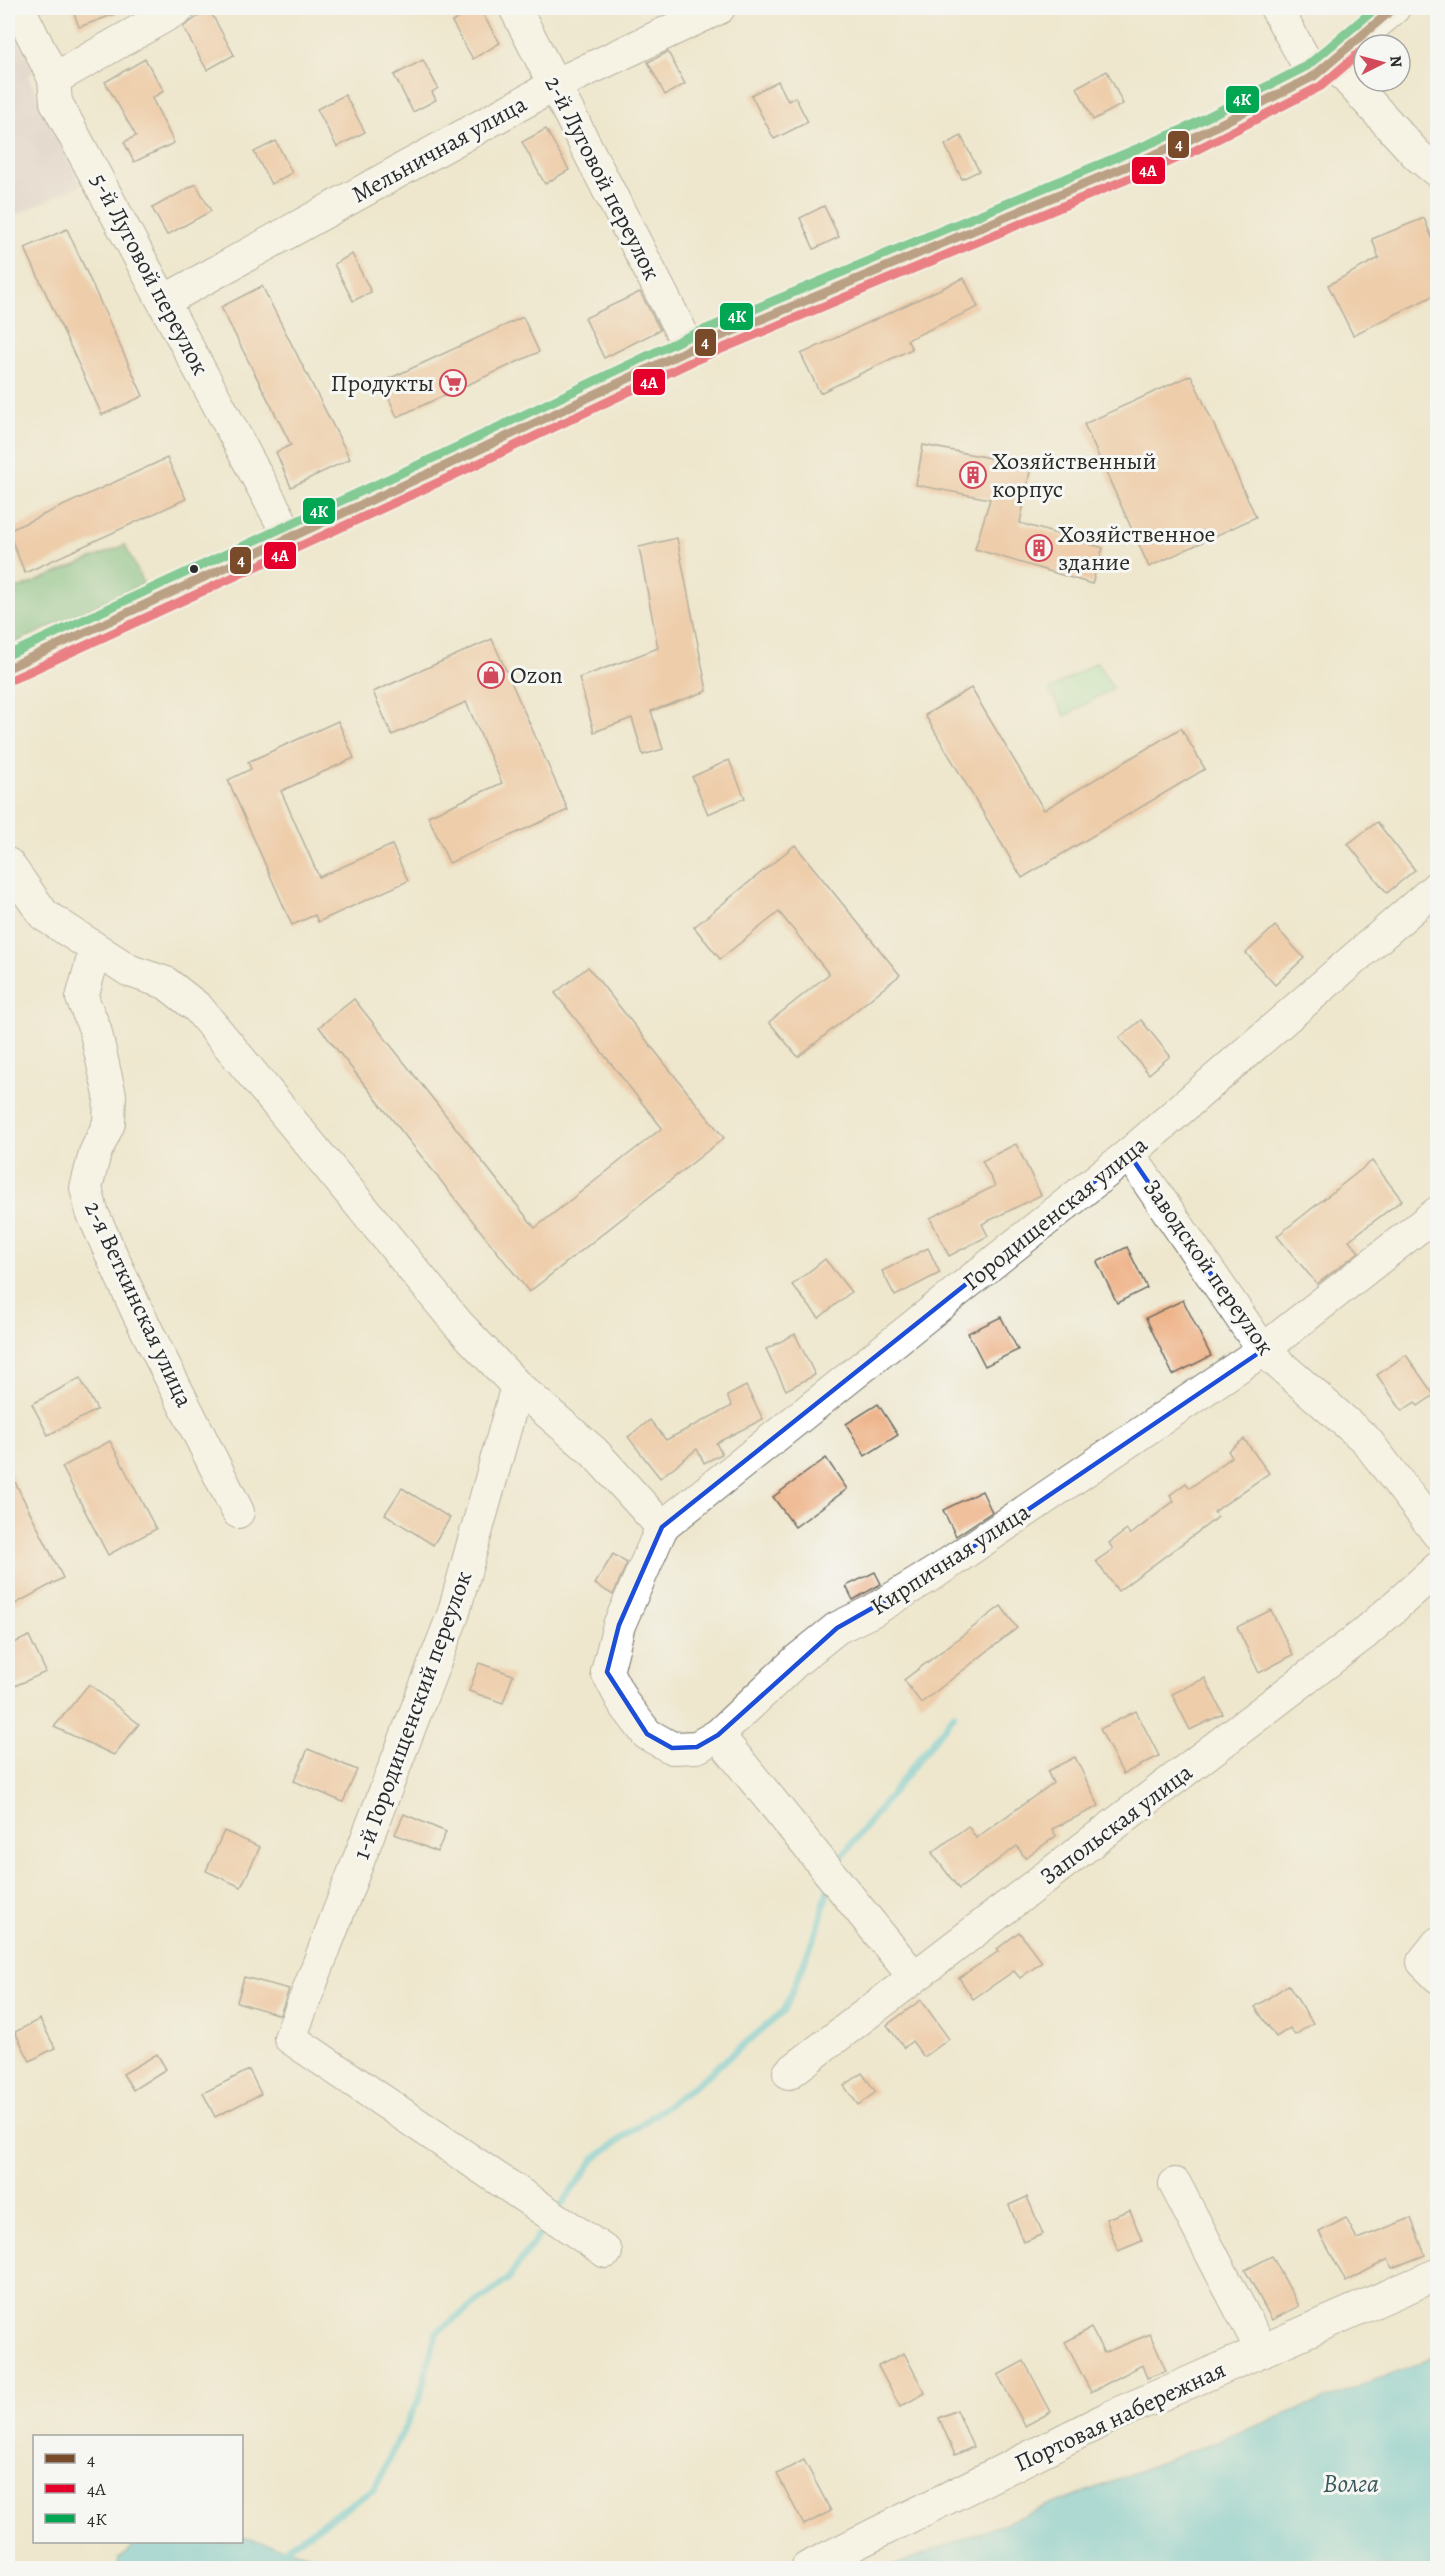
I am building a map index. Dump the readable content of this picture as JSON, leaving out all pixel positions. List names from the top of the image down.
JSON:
{
  "streets": {
    "street": [
      "Мельничная улица",
      "2-й Луговой переулок",
      "5-й Луговой переулок",
      "Городищенская улица",
      "Заводской переулок",
      "2-я Веткинская улица",
      "Кирпичная улица",
      "1-й Городищенский переулок",
      "Запольская улица",
      "Портовая набережная"
    ]
  },
  "crossings": [
    ["Мельничная улица", "2-й Луговой переулок"],
    ["Мельничная улица", "5-й Луговой переулок"],
    ["Городищенская улица", "Заводской переулок"],
    ["Городищенская улица", "Кирпичная улица"],
    ["Заводской переулок", "Кирпичная улица"]
  ],
  "water": ["Волга"],
  "places": {
    "supermarket": ["Продукты"],
    "building": ["Хозяйственный корпус", "Хозяйственное здание"],
    "shop": ["Ozon"]
  },
  "lines": ["transit line 4", "transit line 4К", "transit line 4А"],
  "legend": ["4", "4А", "4К"],
  "north": "right"
}
